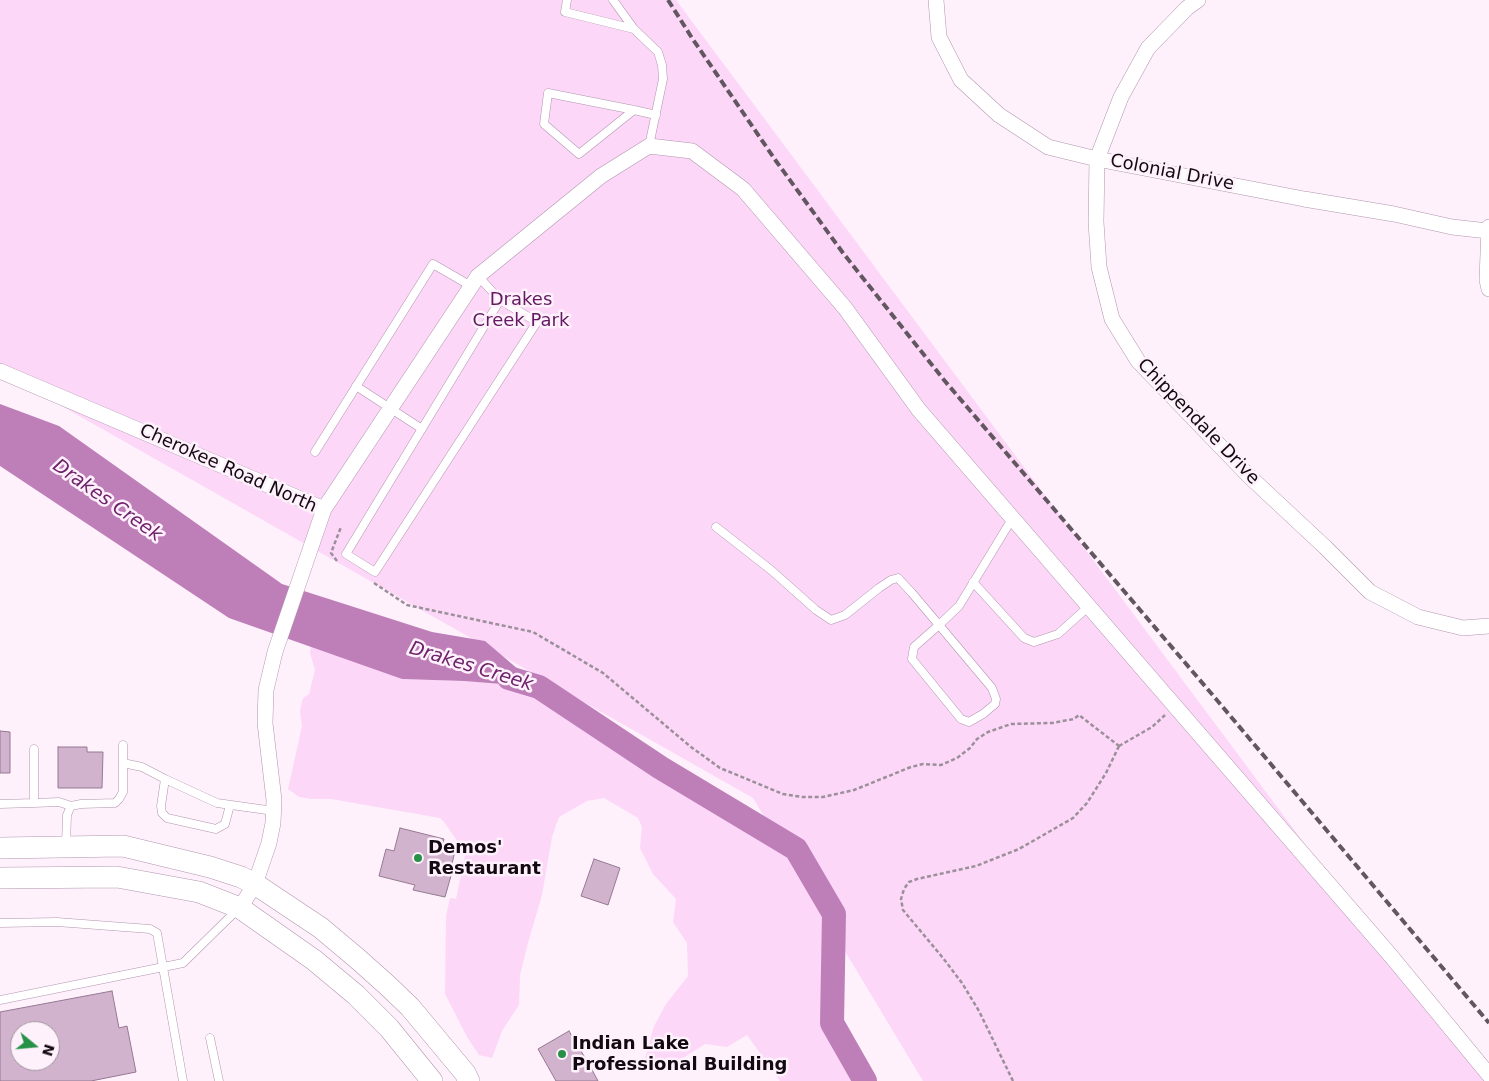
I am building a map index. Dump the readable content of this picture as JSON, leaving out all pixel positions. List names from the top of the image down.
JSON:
{
  "streets": {
    "street": ["Colonial Drive", "Chippendale Drive", "Cherokee Road North"]
  },
  "crossings": [
    ["Colonial Drive", "Chippendale Drive"]
  ],
  "water": ["Drakes Creek"],
  "parks": ["Drakes Creek Park"],
  "places": ["Demos' Restaurant", "Indian Lake Professional Building"],
  "north": "right"
}
